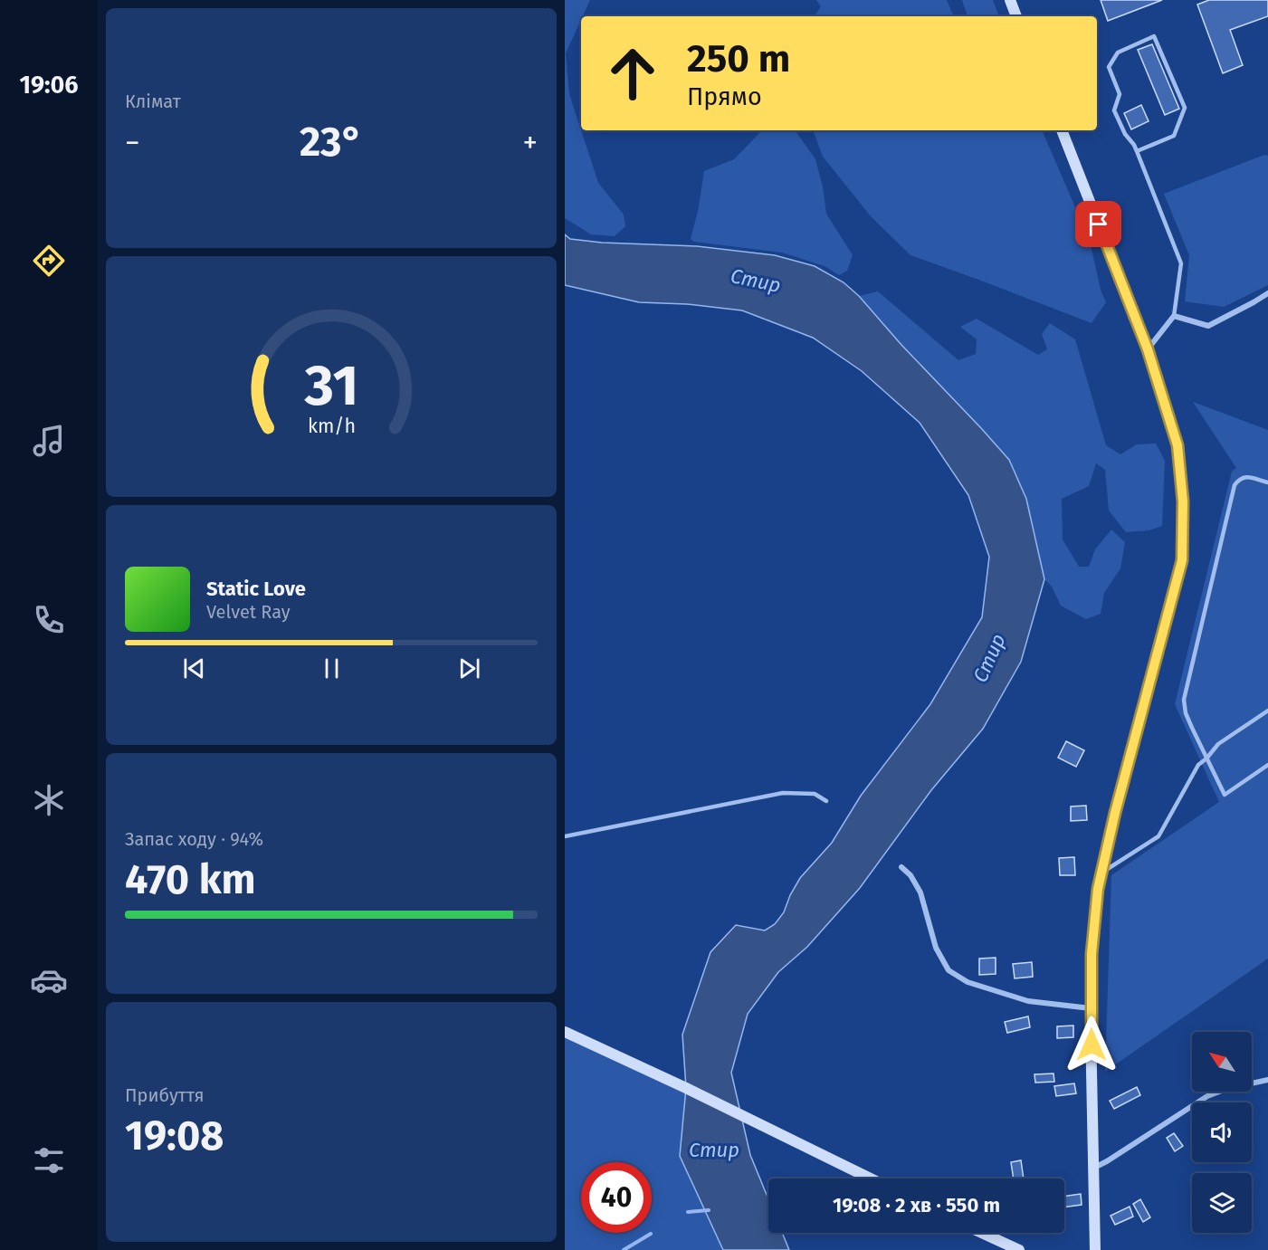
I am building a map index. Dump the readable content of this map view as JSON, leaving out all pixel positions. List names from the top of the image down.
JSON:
{
  "water": ["Стир"],
  "north": "top left",
  "page": {
    "tabs": "19:06",
    "tile": [
      "Клімат",
      ["Запас ходу · 94%", "470 km"],
      ["Прибуття", "19:08"]
    ],
    "turn": ["250 m", "Прямо"],
    "heat": ["−", "23°", "+"],
    "song": ["Static Love", "Velvet Ray"],
    "limit": "40",
    "trip": "19:08 · 2 хв · 550 m",
    "gauge": ["31", "km/h"]
  }
}
